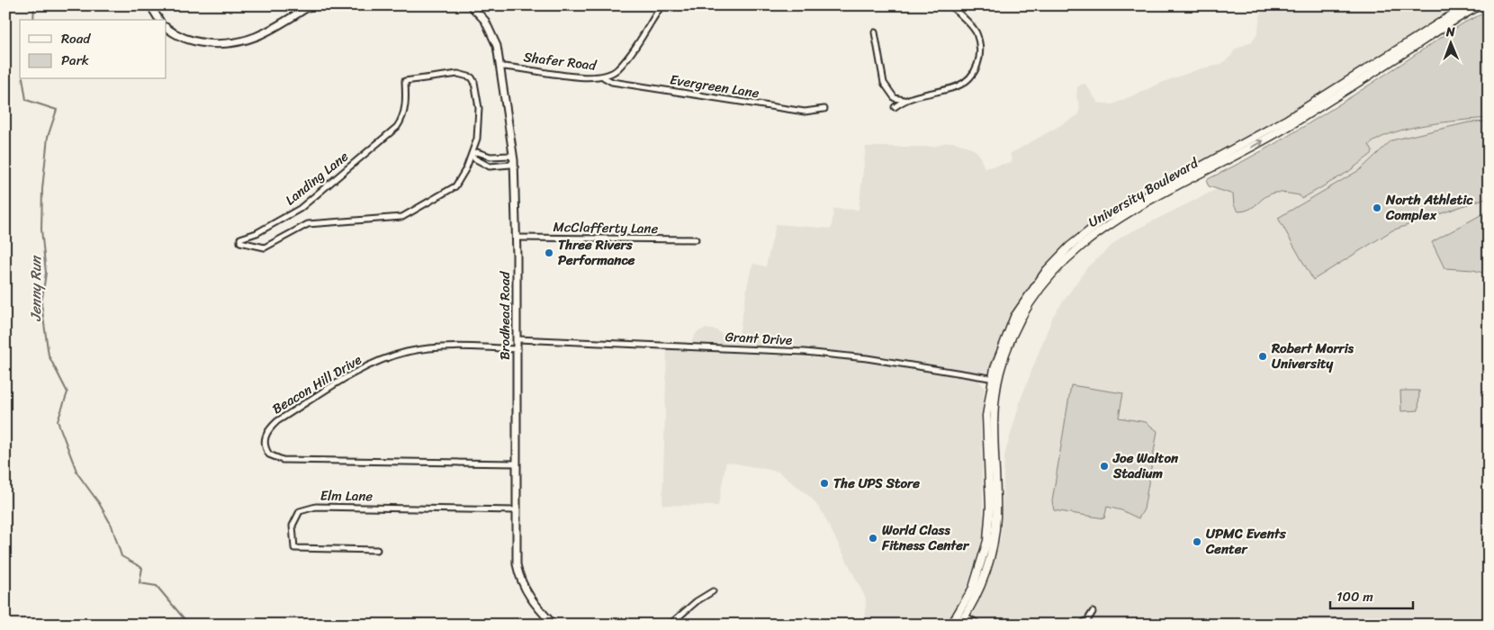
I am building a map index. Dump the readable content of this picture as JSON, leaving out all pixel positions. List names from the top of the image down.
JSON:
{
  "streets": {
    "main road": ["University Boulevard", "Brodhead Road"],
    "street": [
      "Shafer Road",
      "Evergreen Lane",
      "Landing Lane",
      "McClafferty Lane",
      "Grant Drive",
      "Beacon Hill Drive",
      "Elm Lane"
    ]
  },
  "crossings": [
    ["Shafer Road", "Evergreen Lane"],
    ["Shafer Road", "Brodhead Road"],
    ["University Boulevard", "Grant Drive"],
    ["McClafferty Lane", "Brodhead Road"],
    ["Brodhead Road", "Grant Drive"],
    ["Brodhead Road", "Beacon Hill Drive"],
    ["Brodhead Road", "Elm Lane"]
  ],
  "water": ["Jenny Run"],
  "places": [
    "North Athletic Complex",
    "Three Rivers Performance",
    "Robert Morris University",
    "Joe Walton Stadium",
    "The UPS Store",
    "World Class Fitness Center",
    "UPMC Events Center"
  ],
  "legend": ["Road", "Park"],
  "scale_bar": "100 m",
  "north": "top"
}
